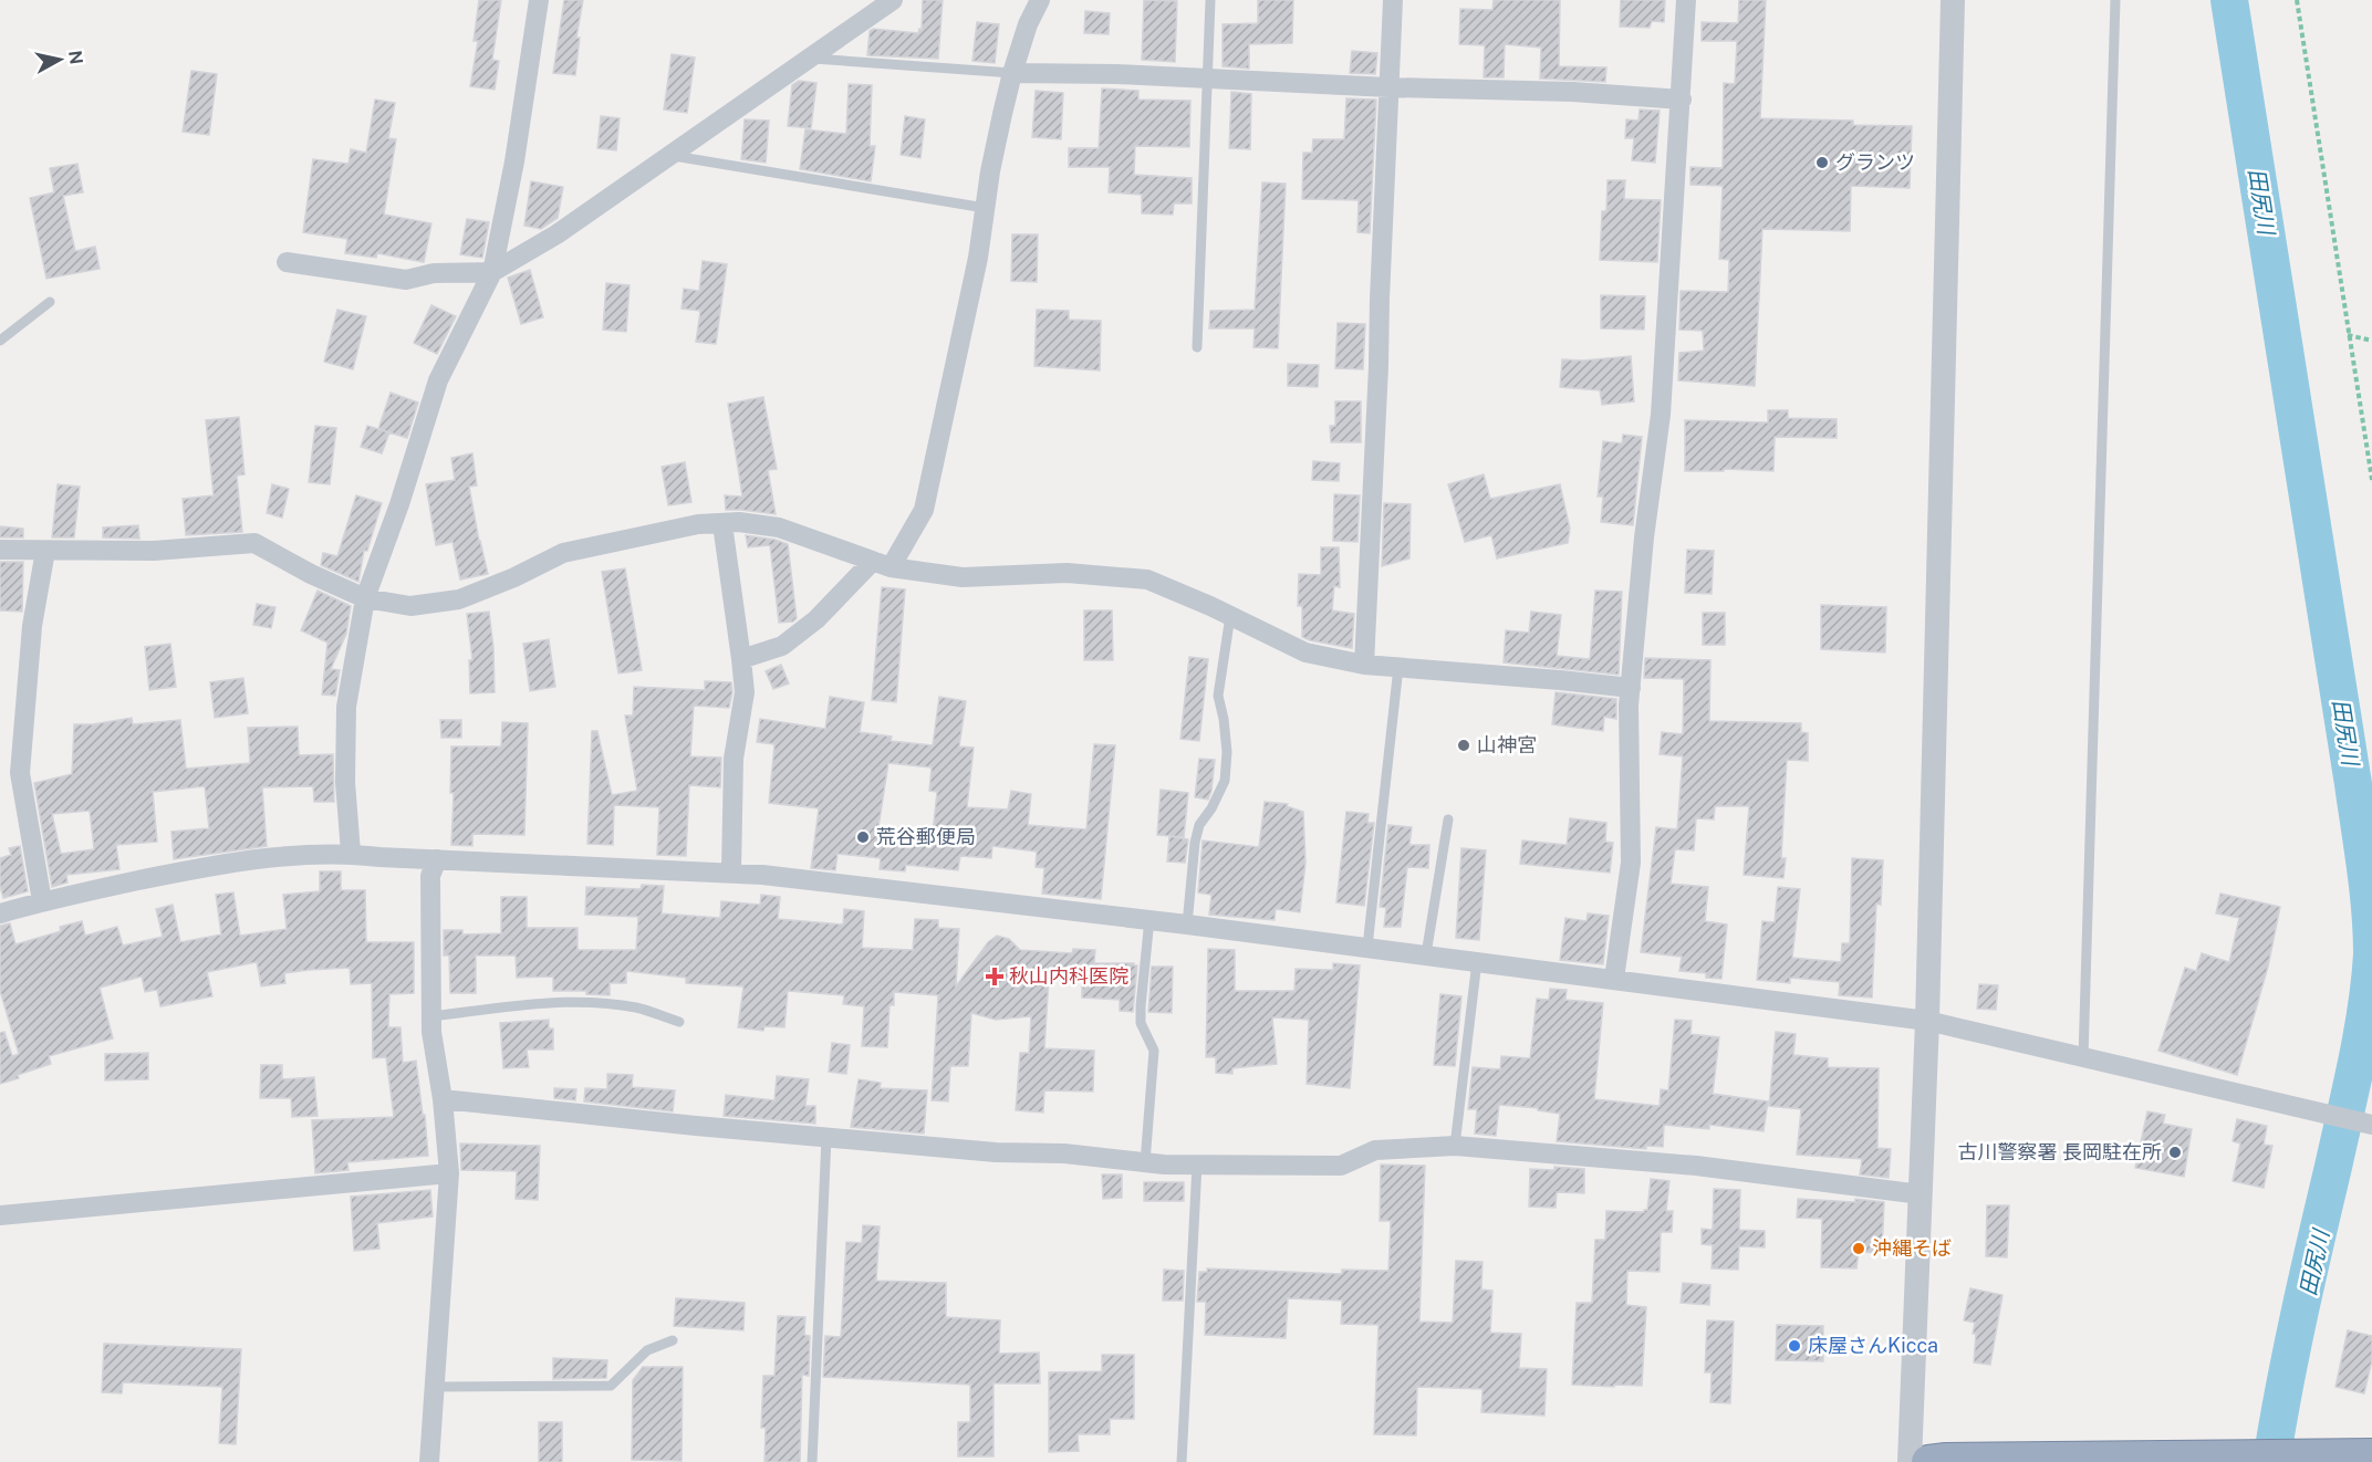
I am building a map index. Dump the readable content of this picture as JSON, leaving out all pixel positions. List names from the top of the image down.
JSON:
{
  "water": ["田尻川"],
  "places": {
    "other": [
      "グランツ",
      "山神宮",
      "荒谷郵便局",
      "古川警察署 長岡駐在所",
      "沖縄そば",
      "床屋さんKicca"
    ],
    "health": ["秋山内科医院"]
  },
  "north": "right"
}
